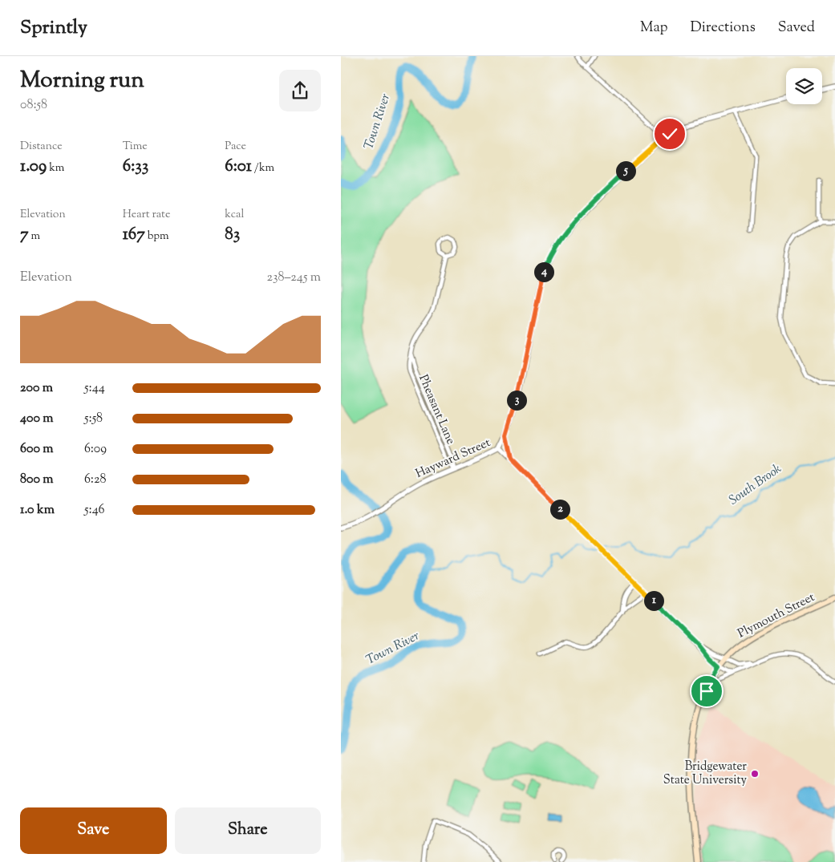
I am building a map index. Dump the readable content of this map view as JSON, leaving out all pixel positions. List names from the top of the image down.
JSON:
{
  "streets": {
    "main road": ["Plymouth Street"],
    "street": ["Pheasant Lane", "Hayward Street"]
  },
  "crossings": [
    ["Pheasant Lane", "Hayward Street"],
    ["Hayward Street", "Plymouth Street"]
  ],
  "water": ["Town River", "South Brook"],
  "places": ["Bridgewater State University"],
  "page": {
    "header": "Sprintly",
    "nav": ["Map", "Directions", "Saved"],
    "heading": ["Morning run", "08:58"],
    "stats": [
      ["Distance", "1.09 km"],
      ["Time", "6:33"],
      ["Pace", "6:01 /km"],
      ["Elevation", "7 m"],
      ["Heart rate", "167 bpm"],
      ["kcal", "83"]
    ],
    "pins": [
      "5",
      "4",
      "3",
      "2",
      "1"
    ],
    "chart": ["Elevation", "238–245 m"],
    "list": [
      {
        "name": "200 m",
        "note": "5:44"
      },
      {
        "name": "400 m",
        "note": "5:58"
      },
      {
        "name": "600 m",
        "note": "6:09"
      },
      {
        "name": "800 m",
        "note": "6:28"
      },
      {
        "name": "1.0 km",
        "note": "5:46"
      }
    ],
    "buttons": ["Save", "Share"]
  }
}
